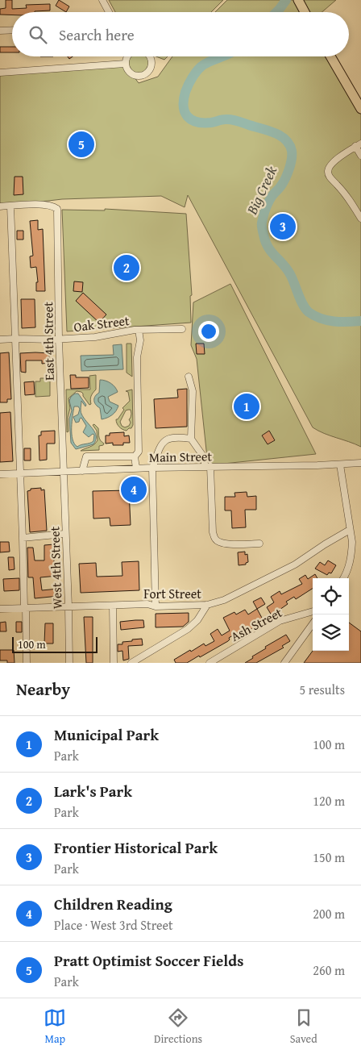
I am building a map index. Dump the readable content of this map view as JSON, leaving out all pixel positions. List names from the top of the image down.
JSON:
{
  "streets": {
    "street": [
      "Oak Street",
      "East 4th Street",
      "Main Street",
      "West 4th Street",
      "Fort Street",
      "Ash Street"
    ]
  },
  "crossings": [
    ["Oak Street", "East 4th Street"],
    ["East 4th Street", "Main Street"],
    ["East 4th Street", "West 4th Street"],
    ["Main Street", "West 4th Street"],
    ["West 4th Street", "Fort Street"]
  ],
  "water": ["Big Creek"],
  "scale_bar": "100 m",
  "page": {
    "search": "Search here",
    "pins": [
      "5",
      "3",
      "2",
      "1",
      "4"
    ],
    "scale": "100 m",
    "heading": ["Nearby", "5 results"],
    "list": [
      {
        "mark": "1",
        "name": "Municipal Park",
        "note": "Park",
        "value": "100 m"
      },
      {
        "mark": "2",
        "name": "Lark's Park",
        "note": "Park",
        "value": "120 m"
      },
      {
        "mark": "3",
        "name": "Frontier Historical Park",
        "note": "Park",
        "value": "150 m"
      },
      {
        "mark": "4",
        "name": "Children Reading",
        "note": "Place · West 3rd Street",
        "value": "200 m"
      },
      {
        "mark": "5",
        "name": "Pratt Optimist Soccer Fields",
        "note": "Park",
        "value": "260 m"
      }
    ],
    "nav": ["Map", "Directions", "Saved"]
  }
}
